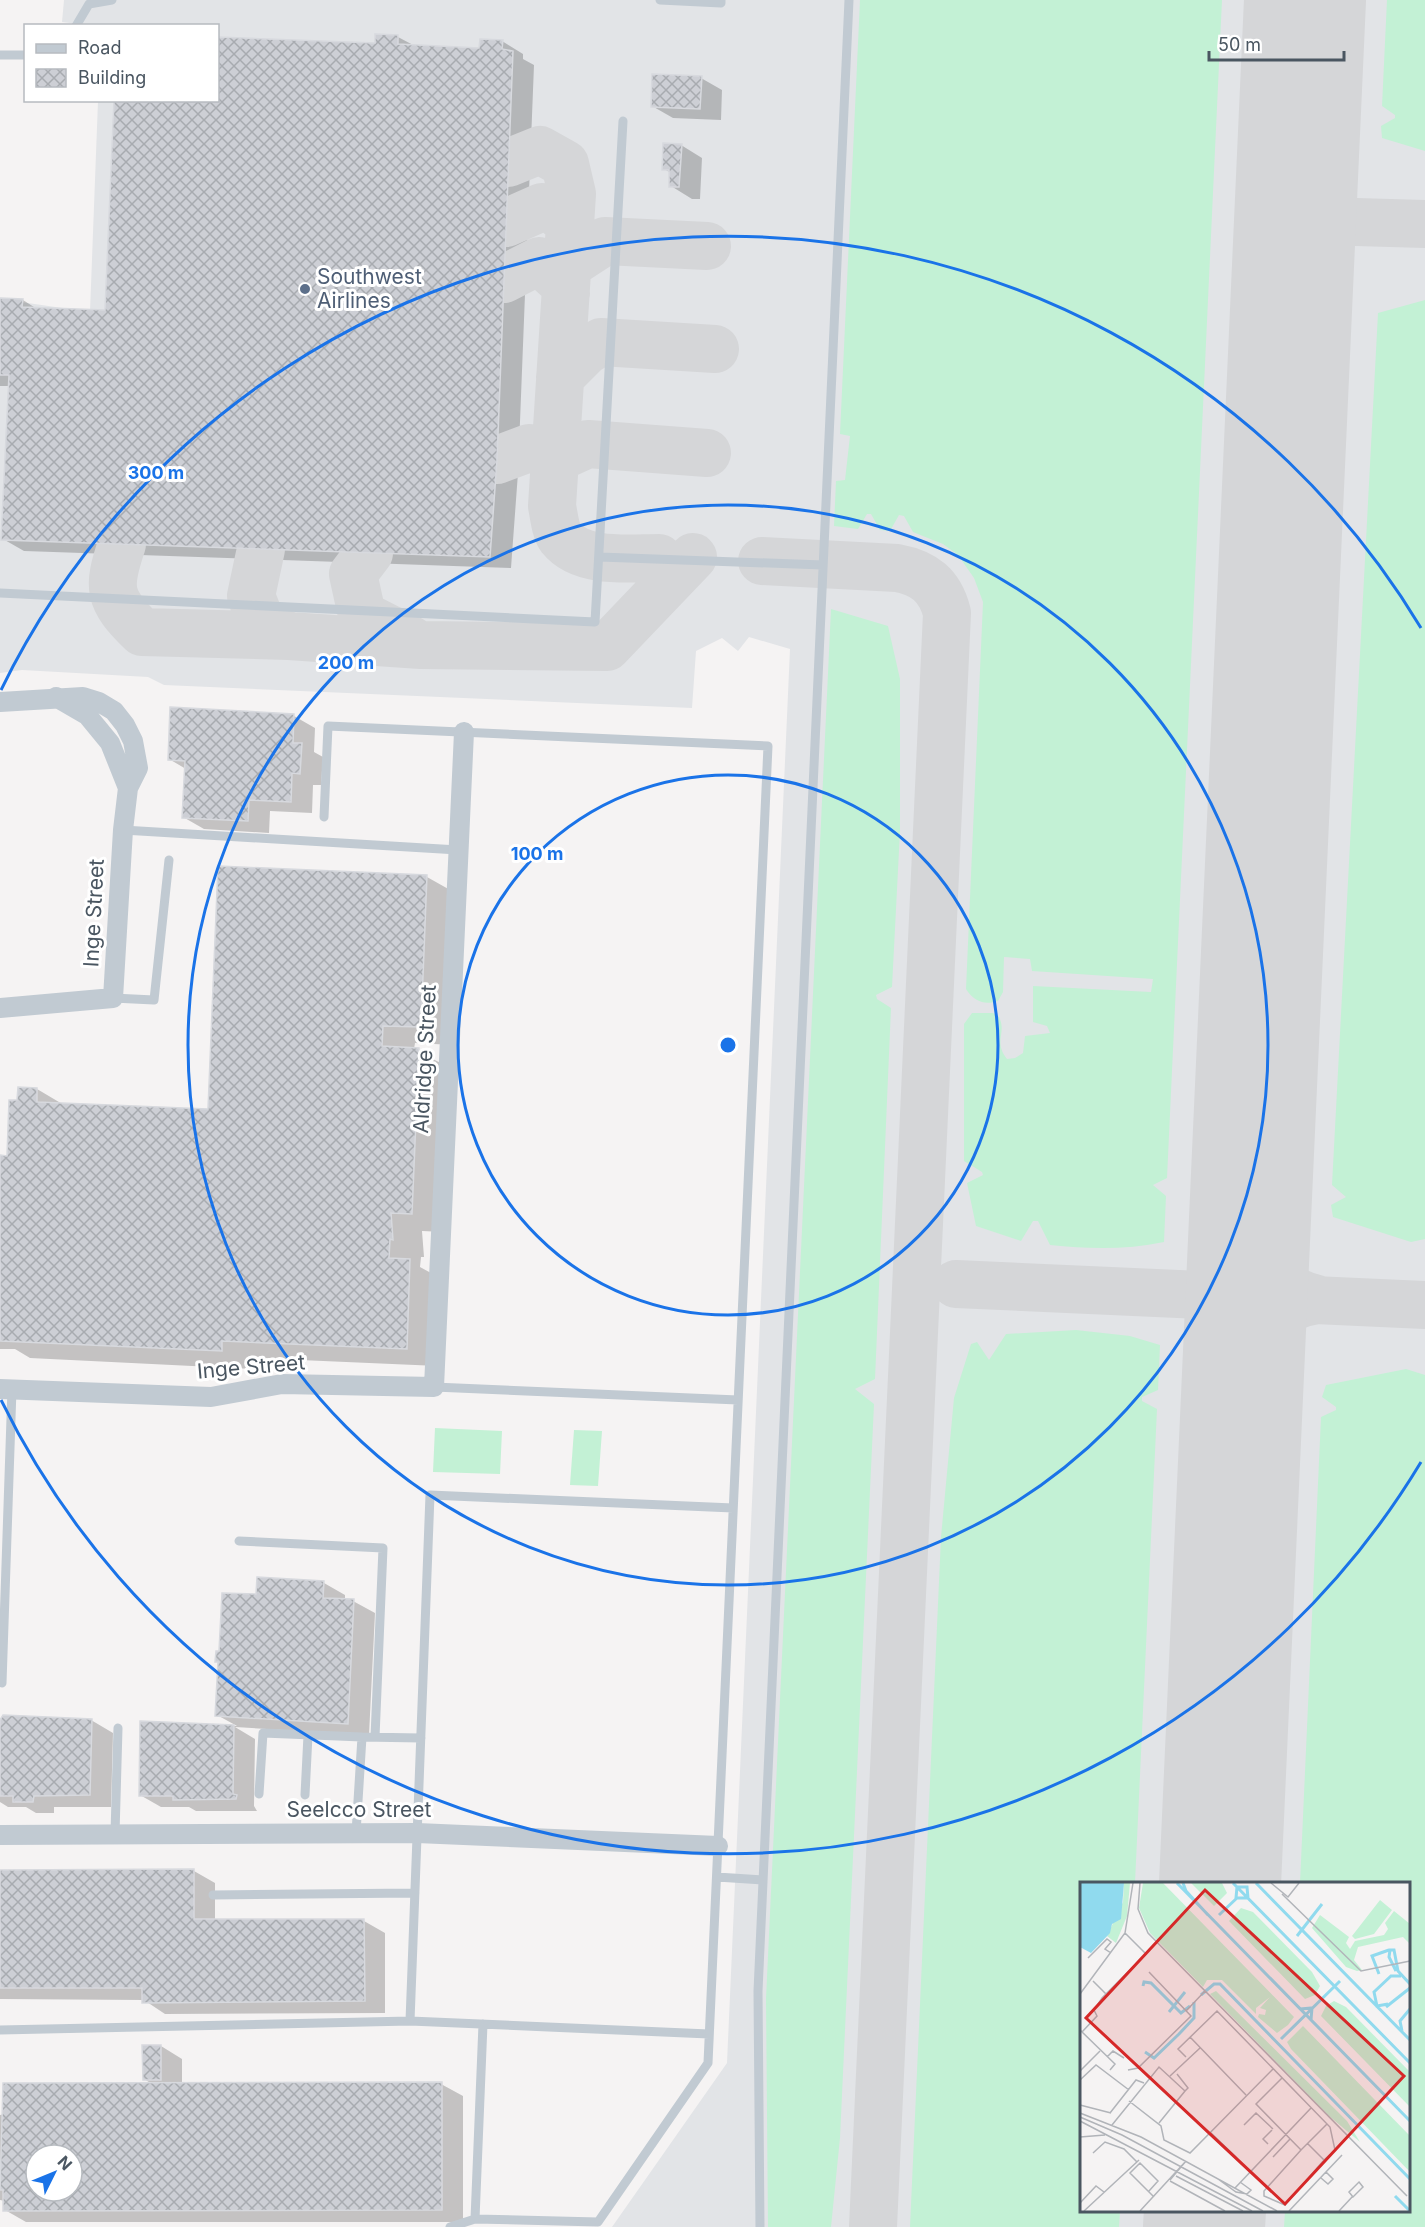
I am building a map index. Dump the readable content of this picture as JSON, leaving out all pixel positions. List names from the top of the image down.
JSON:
{
  "streets": {
    "street": ["Inge Street", "Aldridge Street", "Seelcco Street"]
  },
  "crossings": [
    ["Inge Street", "Aldridge Street"]
  ],
  "places": ["Southwest Airlines"],
  "legend": ["Road", "Building"],
  "scale_bar": "50 m",
  "north": "top right",
  "rings": ["300 m", "200 m", "100 m"]
}
